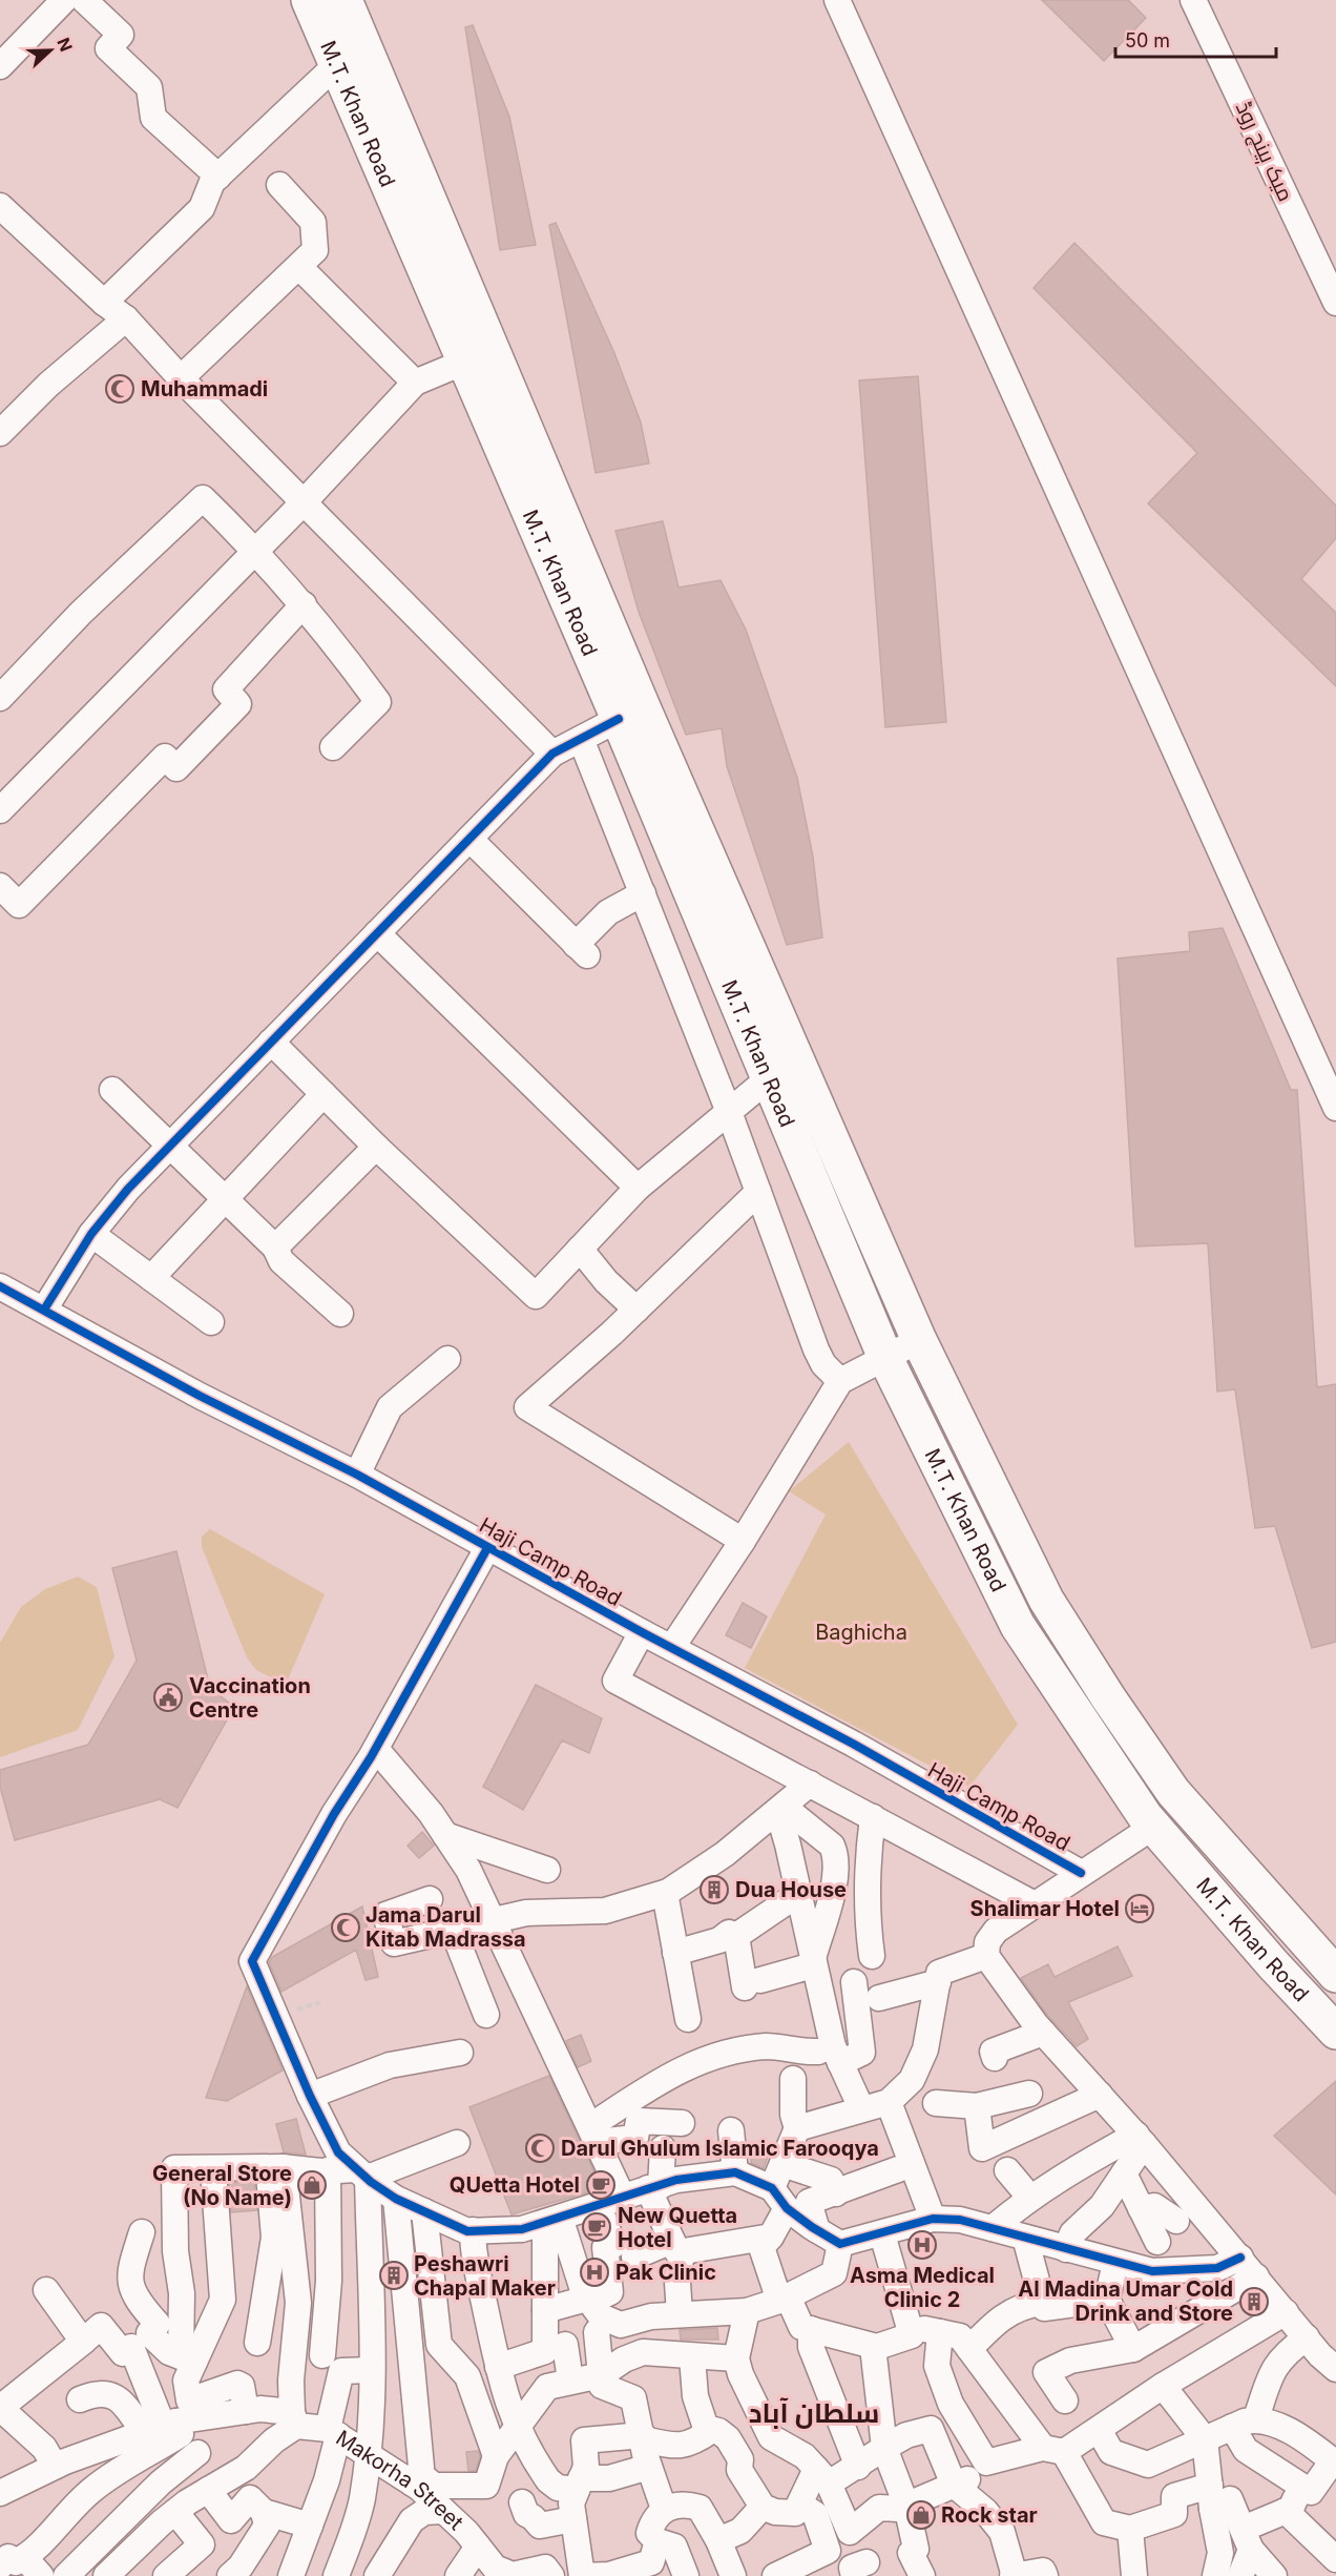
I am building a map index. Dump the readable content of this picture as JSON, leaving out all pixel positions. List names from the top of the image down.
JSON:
{
  "streets": {
    "highway": ["M.T. Khan Road"],
    "street": ["میک ہینچ روڈ", "Haji Camp Road", "Makorha Street"]
  },
  "districts": ["سلطان آباد"],
  "parks": ["Baghicha"],
  "places": {
    "mosque": ["Muhammadi", "Jama Darul Kitab Madrassa", "Darul Ghulum Islamic Farooqya"],
    "public building": ["Vaccination Centre"],
    "building": ["Dua House", "Peshawri Chapal Maker", "Al Madina Umar Cold Drink and Store"],
    "hotel": ["Shalimar Hotel"],
    "shop": ["General Store (No Name)", "Rock star"],
    "cafe": ["QUetta Hotel", "New Quetta Hotel"],
    "hospital": ["Asma Medical Clinic 2", "Pak Clinic"]
  },
  "scale_bar": "50 m",
  "north": "right"
}
